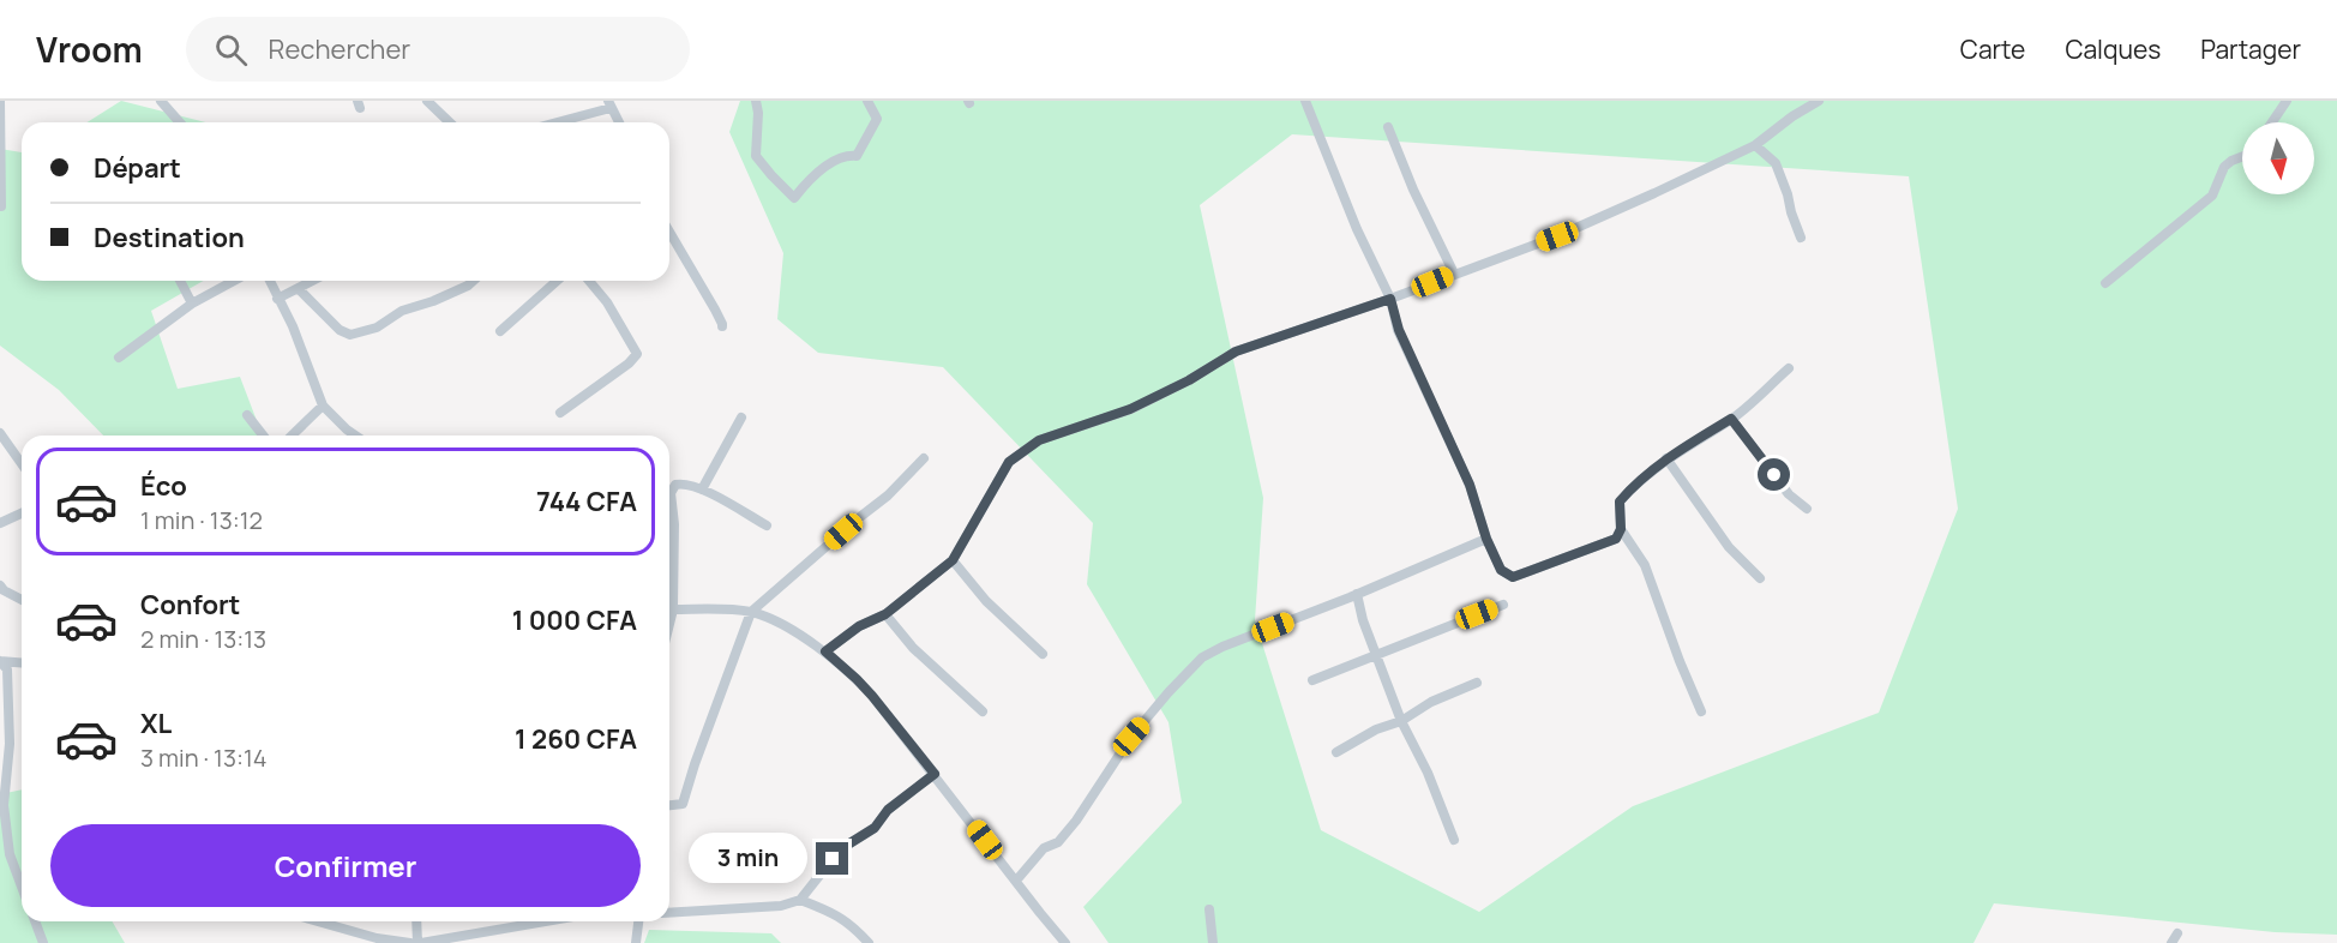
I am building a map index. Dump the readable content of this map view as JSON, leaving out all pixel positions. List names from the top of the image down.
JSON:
{
  "north": "bottom",
  "page": {
    "header": "Vroom",
    "search": "Rechercher",
    "nav": ["Carte", "Calques", "Partager"],
    "banner": ["Départ", "Destination"],
    "list": [
      {
        "name": "Éco",
        "note": "1 min · 13:12",
        "value": "744 CFA"
      },
      {
        "name": "Confort",
        "note": "2 min · 13:13",
        "value": "1 000 CFA"
      },
      {
        "name": "XL",
        "note": "3 min · 13:14",
        "value": "1 260 CFA"
      }
    ],
    "buttons": "Confirmer",
    "bubble": "3 min"
  }
}
